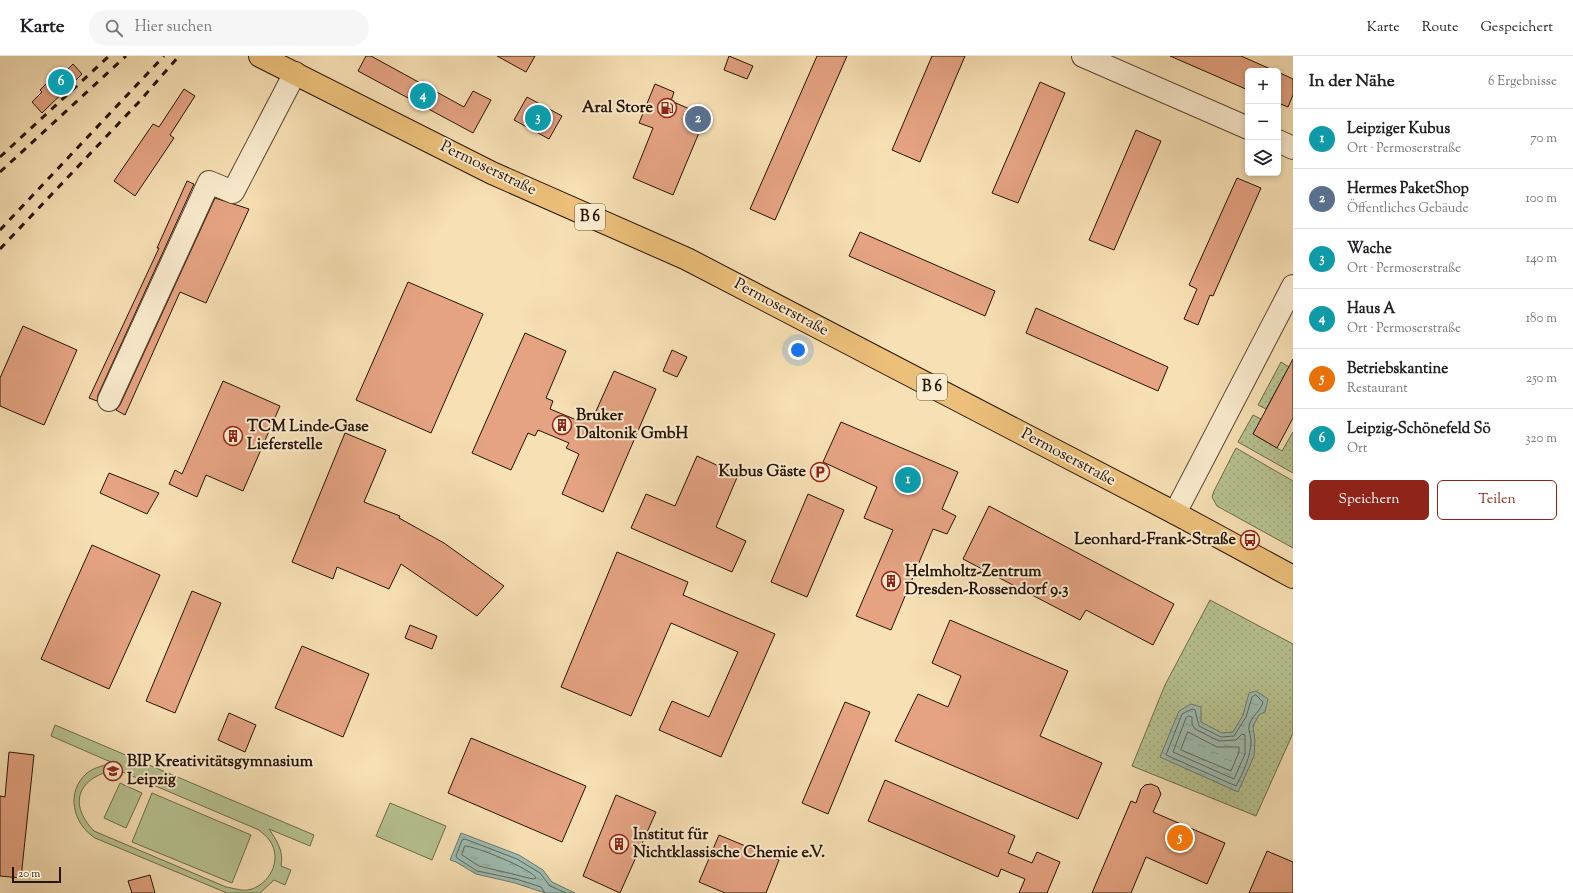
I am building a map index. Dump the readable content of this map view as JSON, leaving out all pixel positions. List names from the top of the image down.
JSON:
{
  "streets": {
    "main road": ["Permoserstraße", "B 6"]
  },
  "places": {
    "fuel station": ["Aral Store"],
    "building": [
      "Bruker Daltonik GmbH",
      "TCM Linde-Gase Lieferstelle",
      "Helmholtz-Zentrum Dresden-Rossendorf 9.3",
      "Institut für Nichtklassische Chemie e.V."
    ],
    "parking": ["Kubus Gäste"],
    "bus stop": ["Leonhard-Frank-Straße"],
    "school or university": ["BIP Kreativitätsgymnasium Leipzig"]
  },
  "scale_bar": "20 m",
  "page": {
    "header": "Karte",
    "search": "Hier suchen",
    "nav": ["Karte", "Route", "Gespeichert"],
    "heading": ["In der Nähe", "6 Ergebnisse"],
    "pins": [
      "6",
      "4",
      "3",
      "2",
      "1",
      "5"
    ],
    "map_buttons": ["+", "−"],
    "list": [
      {
        "mark": "1",
        "name": "Leipziger Kubus",
        "note": "Ort · Permoserstraße",
        "value": "70 m"
      },
      {
        "mark": "2",
        "name": "Hermes PaketShop",
        "note": "Öffentliches Gebäude",
        "value": "100 m"
      },
      {
        "mark": "3",
        "name": "Wache",
        "note": "Ort · Permoserstraße",
        "value": "140 m"
      },
      {
        "mark": "4",
        "name": "Haus A",
        "note": "Ort · Permoserstraße",
        "value": "180 m"
      },
      {
        "mark": "5",
        "name": "Betriebskantine",
        "note": "Restaurant",
        "value": "250 m"
      },
      {
        "mark": "6",
        "name": "Leipzig-Schönefeld Sö",
        "note": "Ort",
        "value": "320 m"
      }
    ],
    "buttons": ["Speichern", "Teilen"],
    "scale": "20 m"
  }
}
